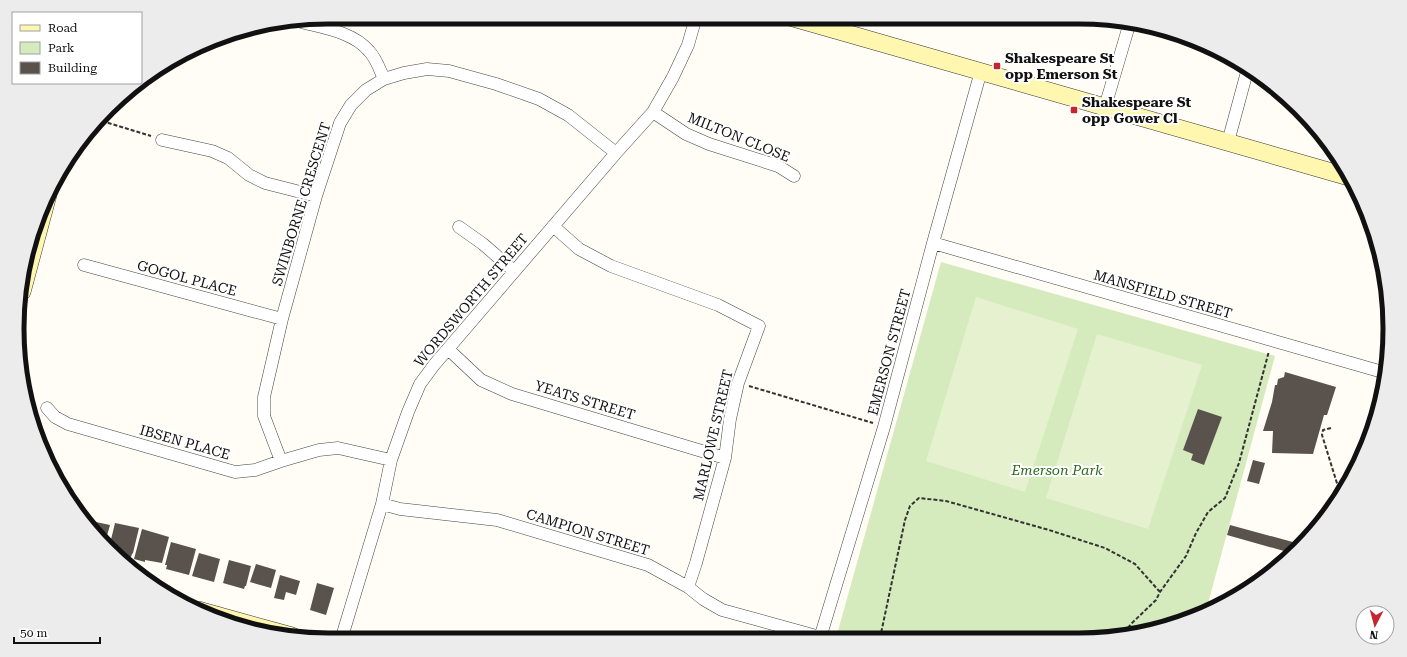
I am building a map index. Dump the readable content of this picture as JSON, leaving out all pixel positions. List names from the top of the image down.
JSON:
{
  "streets": {
    "street": [
      "MILTON CLOSE",
      "SWINBORNE CRESCENT",
      "GOGOL PLACE",
      "MANSFIELD STREET",
      "WORDSWORTH STREET",
      "EMERSON STREET",
      "YEATS STREET",
      "MARLOWE STREET",
      "IBSEN PLACE",
      "CAMPION STREET"
    ]
  },
  "crossings": [
    ["MILTON CLOSE", "WORDSWORTH STREET"],
    ["SWINBORNE CRESCENT", "GOGOL PLACE"],
    ["SWINBORNE CRESCENT", "WORDSWORTH STREET"],
    ["SWINBORNE CRESCENT", "IBSEN PLACE"],
    ["MANSFIELD STREET", "EMERSON STREET"],
    ["WORDSWORTH STREET", "YEATS STREET"],
    ["WORDSWORTH STREET", "MARLOWE STREET"],
    ["WORDSWORTH STREET", "IBSEN PLACE"],
    ["WORDSWORTH STREET", "CAMPION STREET"],
    ["YEATS STREET", "MARLOWE STREET"],
    ["MARLOWE STREET", "CAMPION STREET"]
  ],
  "parks": ["Emerson Park"],
  "places": {
    "transit": ["Shakespeare St opp Emerson St", "Shakespeare St opp Gower Cl"]
  },
  "legend": ["Road", "Park", "Building"],
  "scale_bar": "50 m",
  "north": "bottom"
}
